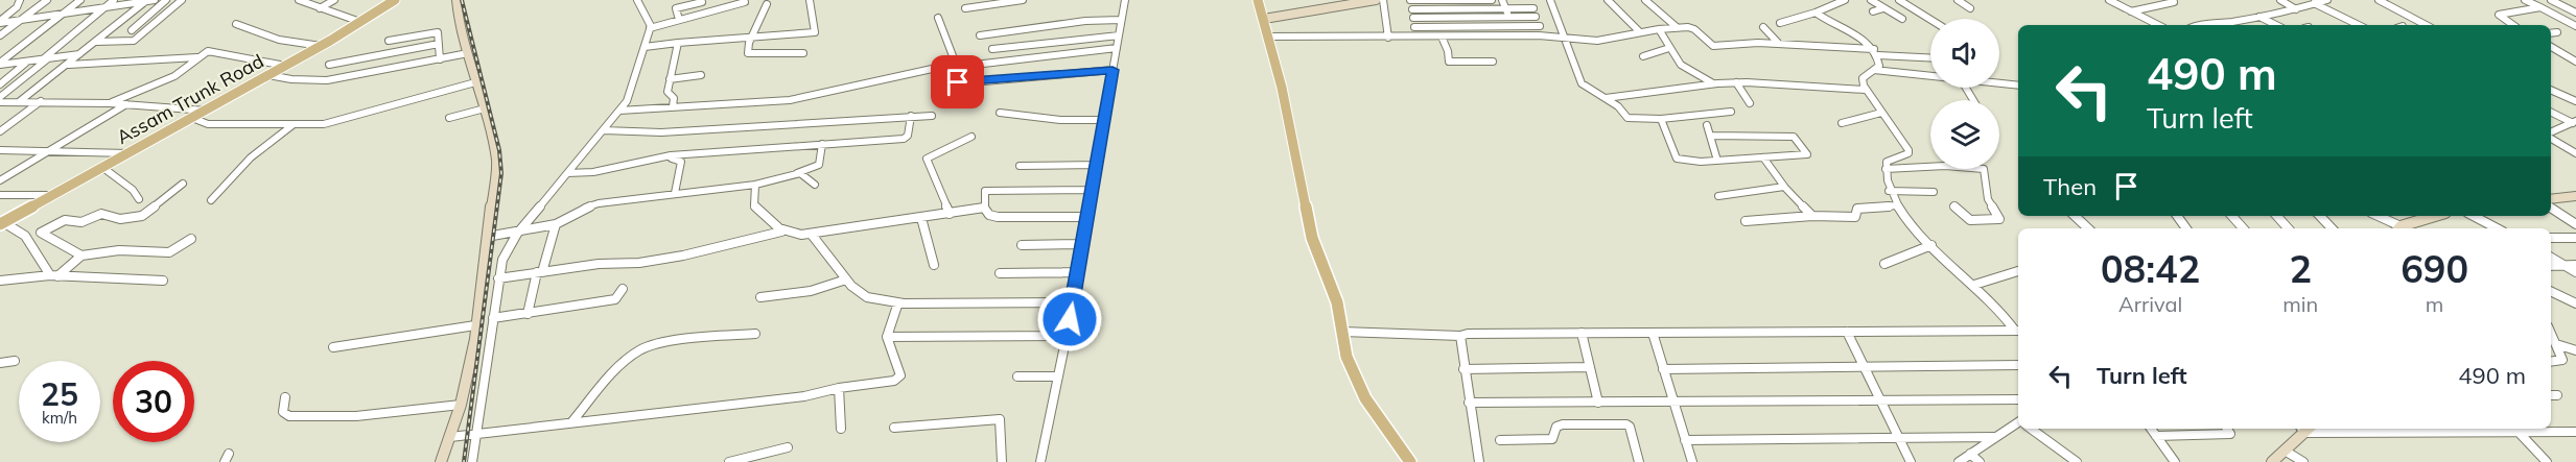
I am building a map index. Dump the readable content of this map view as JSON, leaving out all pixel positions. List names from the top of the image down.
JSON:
{
  "streets": {
    "main road": ["Assam Trunk Road"]
  },
  "page": {
    "turn": ["490 m", "Turn left"],
    "then": "Then",
    "eta": [
      "08:42",
      "Arrival",
      "2",
      "min",
      "690",
      "m"
    ],
    "list": [
      {
        "name": "Turn left",
        "value": "490 m"
      }
    ],
    "speed": "25 km/h",
    "limit": "30"
  }
}
